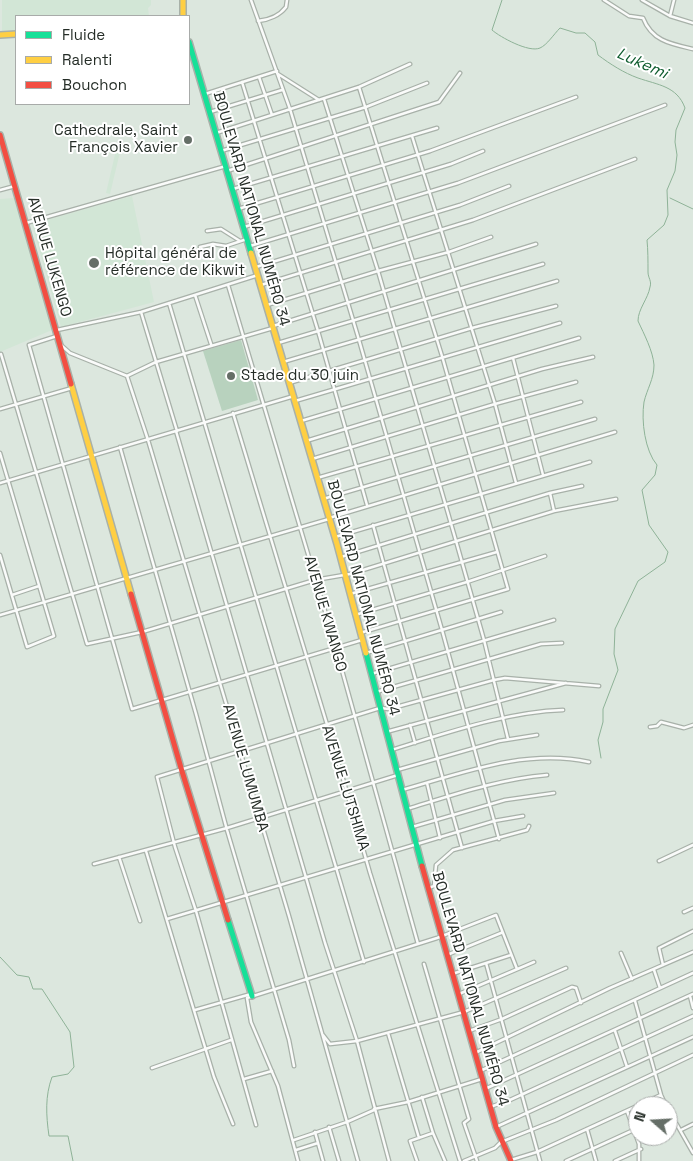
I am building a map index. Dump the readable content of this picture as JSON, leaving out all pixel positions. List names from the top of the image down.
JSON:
{
  "streets": {
    "main road": ["BOULEVARD NATIONAL NUMÉRO 34", "AVENUE LUKENGO"],
    "street": ["AVENUE KWANGO", "AVENUE LUMUMBA", "AVENUE LUTSHIMA"]
  },
  "water": ["Lukemi"],
  "places": ["Cathedrale, Saint François Xavier", "Hôpital général de référence de Kikwit", "Stade du 30 juin"],
  "legend": ["Fluide", "Ralenti", "Bouchon"],
  "north": "left"
}
